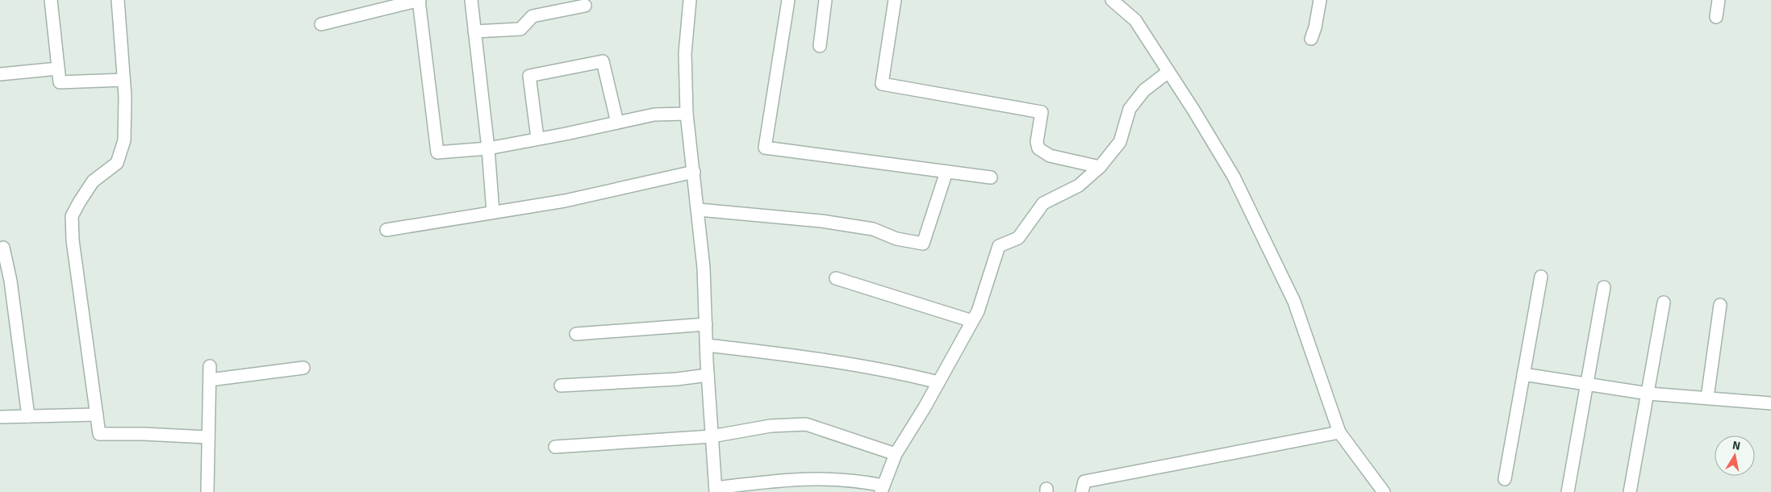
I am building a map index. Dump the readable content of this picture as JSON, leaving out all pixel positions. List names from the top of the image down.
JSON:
{
  "north": "top"
}
